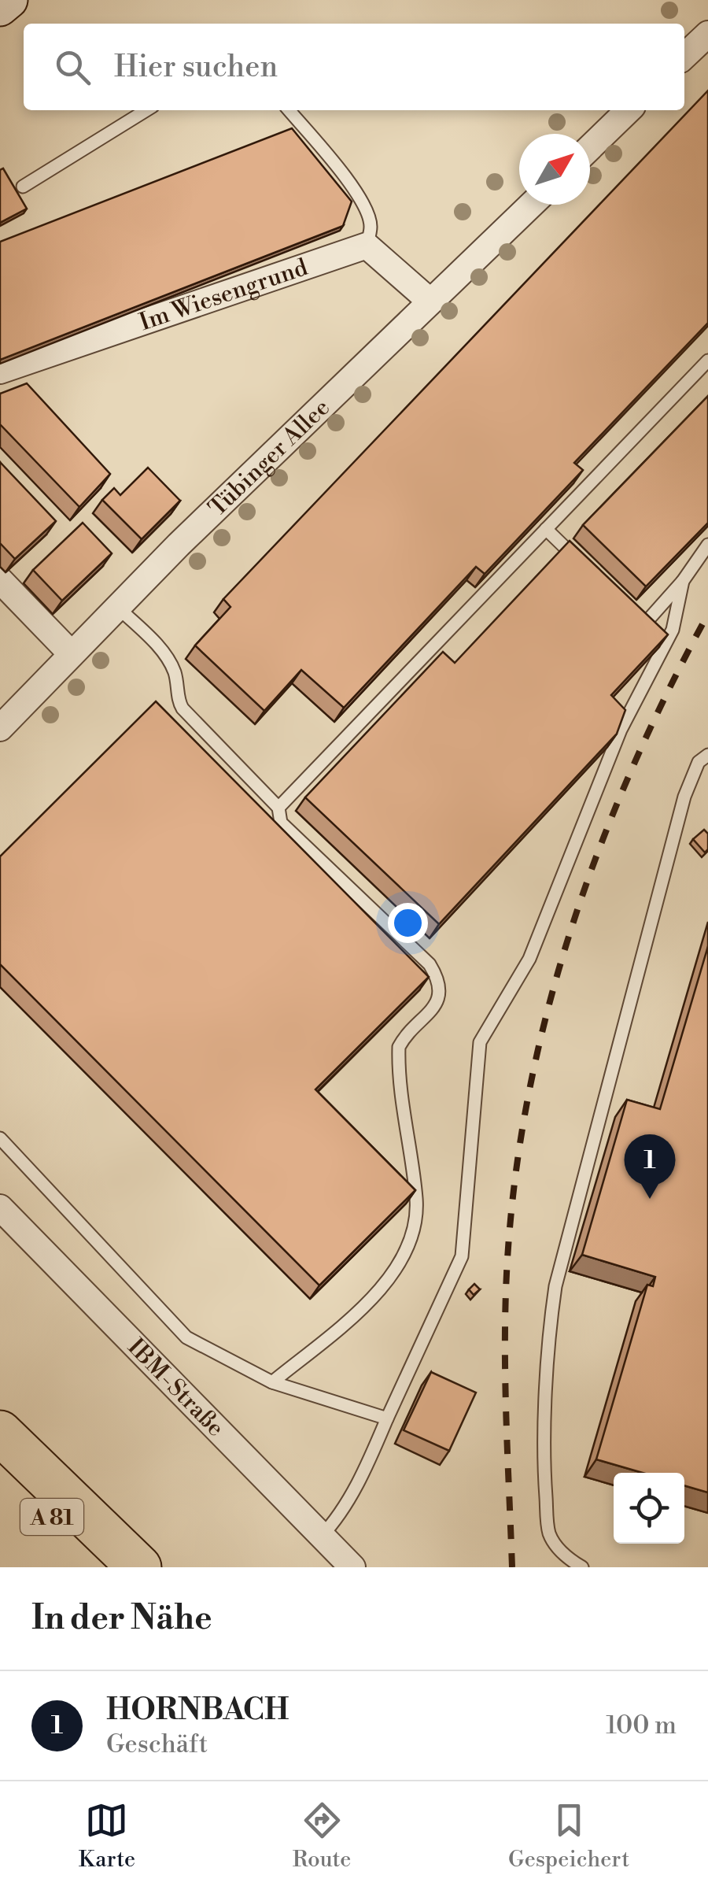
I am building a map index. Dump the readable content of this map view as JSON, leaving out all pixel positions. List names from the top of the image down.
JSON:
{
  "streets": {
    "highway": ["A 81"],
    "street": ["Im Wiesengrund", "Tübinger Allee", "IBM-Straße"]
  },
  "north": "top right",
  "page": {
    "search": "Hier suchen",
    "pins": "1",
    "heading": "In der Nähe",
    "list": [
      {
        "mark": "1",
        "name": "HORNBACH",
        "note": "Geschäft",
        "value": "100 m"
      }
    ],
    "nav": ["Karte", "Route", "Gespeichert"]
  }
}
